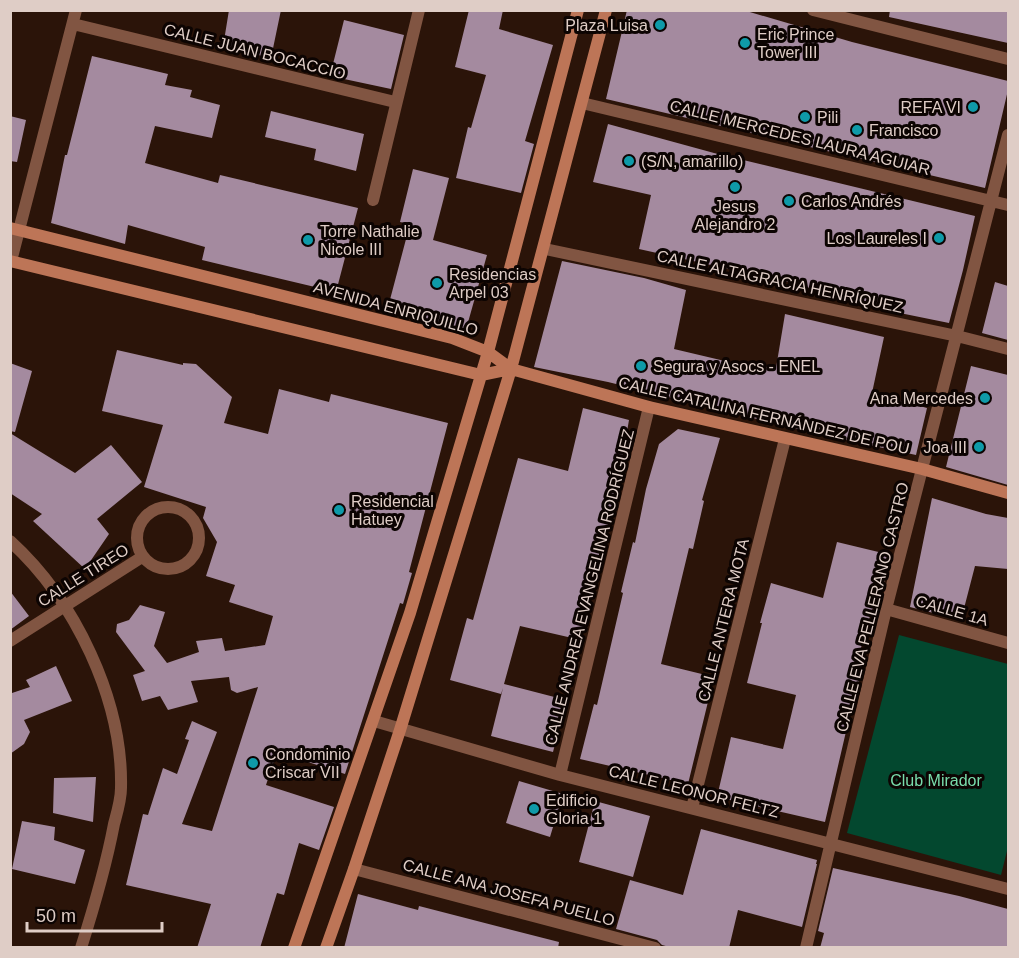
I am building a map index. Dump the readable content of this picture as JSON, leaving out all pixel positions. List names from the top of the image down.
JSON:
{
  "streets": {
    "street": [
      "CALLE JUAN BOCACCIO",
      "CALLE MERCEDES LAURA AGUIAR",
      "CALLE ALTAGRACIA HENRÍQUEZ",
      "AVENIDA ENRIQUILLO",
      "CALLE CATALINA FERNÁNDEZ DE POU",
      "CALLE TIREO",
      "CALLE ANDREA EVANGELINA RODRÍGUEZ",
      "CALLE EVA PELLERANO CASTRO",
      "CALLE 1A",
      "CALLE ANTERA MOTA",
      "CALLE LEONOR FELTZ",
      "CALLE ANA JOSEFA PUELLO"
    ]
  },
  "crossings": [
    ["CALLE MERCEDES LAURA AGUIAR", "CALLE EVA PELLERANO CASTRO"],
    ["CALLE ALTAGRACIA HENRÍQUEZ", "CALLE EVA PELLERANO CASTRO"],
    ["AVENIDA ENRIQUILLO", "CALLE CATALINA FERNÁNDEZ DE POU"],
    ["CALLE CATALINA FERNÁNDEZ DE POU", "CALLE ANDREA EVANGELINA RODRÍGUEZ"],
    ["CALLE CATALINA FERNÁNDEZ DE POU", "CALLE EVA PELLERANO CASTRO"],
    ["CALLE CATALINA FERNÁNDEZ DE POU", "CALLE ANTERA MOTA"],
    ["CALLE ANDREA EVANGELINA RODRÍGUEZ", "CALLE LEONOR FELTZ"],
    ["CALLE EVA PELLERANO CASTRO", "CALLE 1A"],
    ["CALLE EVA PELLERANO CASTRO", "CALLE LEONOR FELTZ"],
    ["CALLE ANTERA MOTA", "CALLE LEONOR FELTZ"]
  ],
  "parks": ["Club Mirador"],
  "places": [
    "Plaza Luisa",
    "Eric Prince Tower III",
    "REFA VI",
    "Pili",
    "Francisco",
    "(S/N, amarillo)",
    "Jesus Alejandro 2",
    "Carlos Andrés",
    "Los Laureles I",
    "Torre Nathalie Nicole III",
    "Residencias Arpel 03",
    "Segura y Asocs - ENEL",
    "Ana Mercedes",
    "Joa III",
    "Residencial Hatuey",
    "Condominio Criscar VII",
    "Edificio Gloria 1"
  ],
  "scale_bar": "50 m"
}
